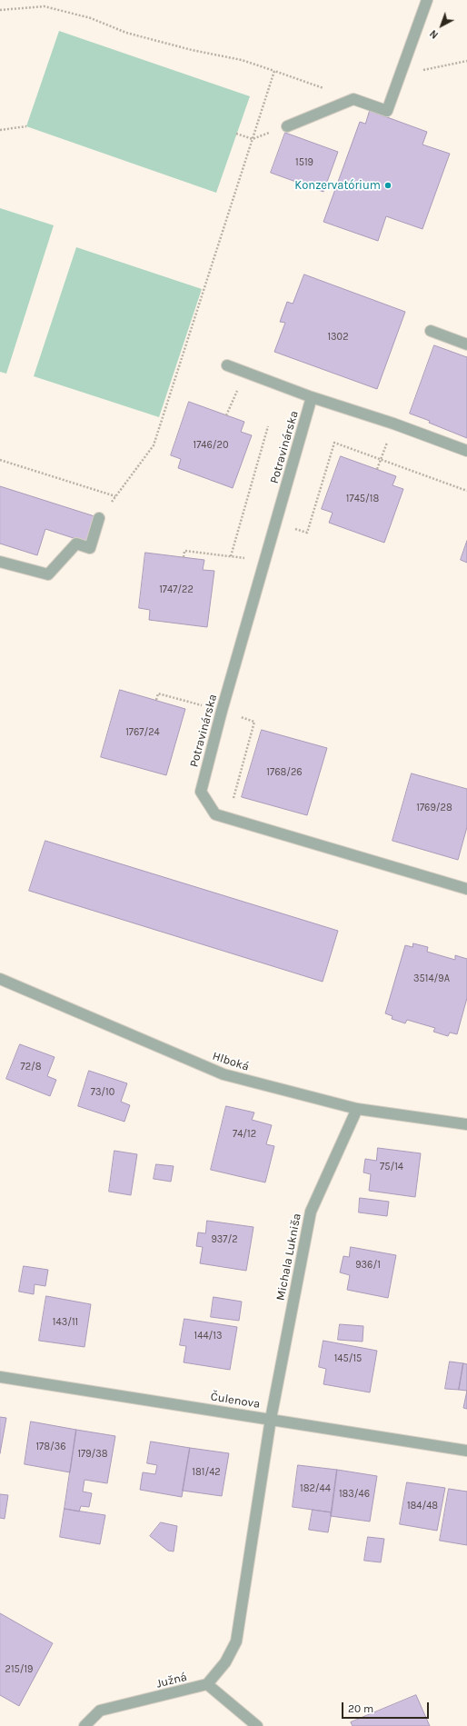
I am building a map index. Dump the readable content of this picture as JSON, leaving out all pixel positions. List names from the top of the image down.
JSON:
{
  "streets": {
    "street": [
      "Potravinárska",
      "Hlboká",
      "Michala Lukniša",
      "Čulenova",
      "Južná"
    ]
  },
  "crossings": [
    ["Hlboká", "Michala Lukniša"],
    ["Michala Lukniša", "Čulenova"],
    ["Michala Lukniša", "Južná"]
  ],
  "places": ["Konzervatórium"],
  "house_numbers": [
    "1519",
    "1302",
    "1746/20",
    "1745/18",
    "1747/22",
    "1767/24",
    "1768/26",
    "1769/28",
    "3514/9A",
    "72/8",
    "73/10",
    "74/12",
    "75/14",
    "937/2",
    "936/1",
    "143/11",
    "144/13",
    "145/15",
    "178/36",
    "179/38",
    "181/42",
    "182/44",
    "183/46",
    "184/48",
    "215/19"
  ],
  "scale_bar": "20 m",
  "north": "bottom left"
}
